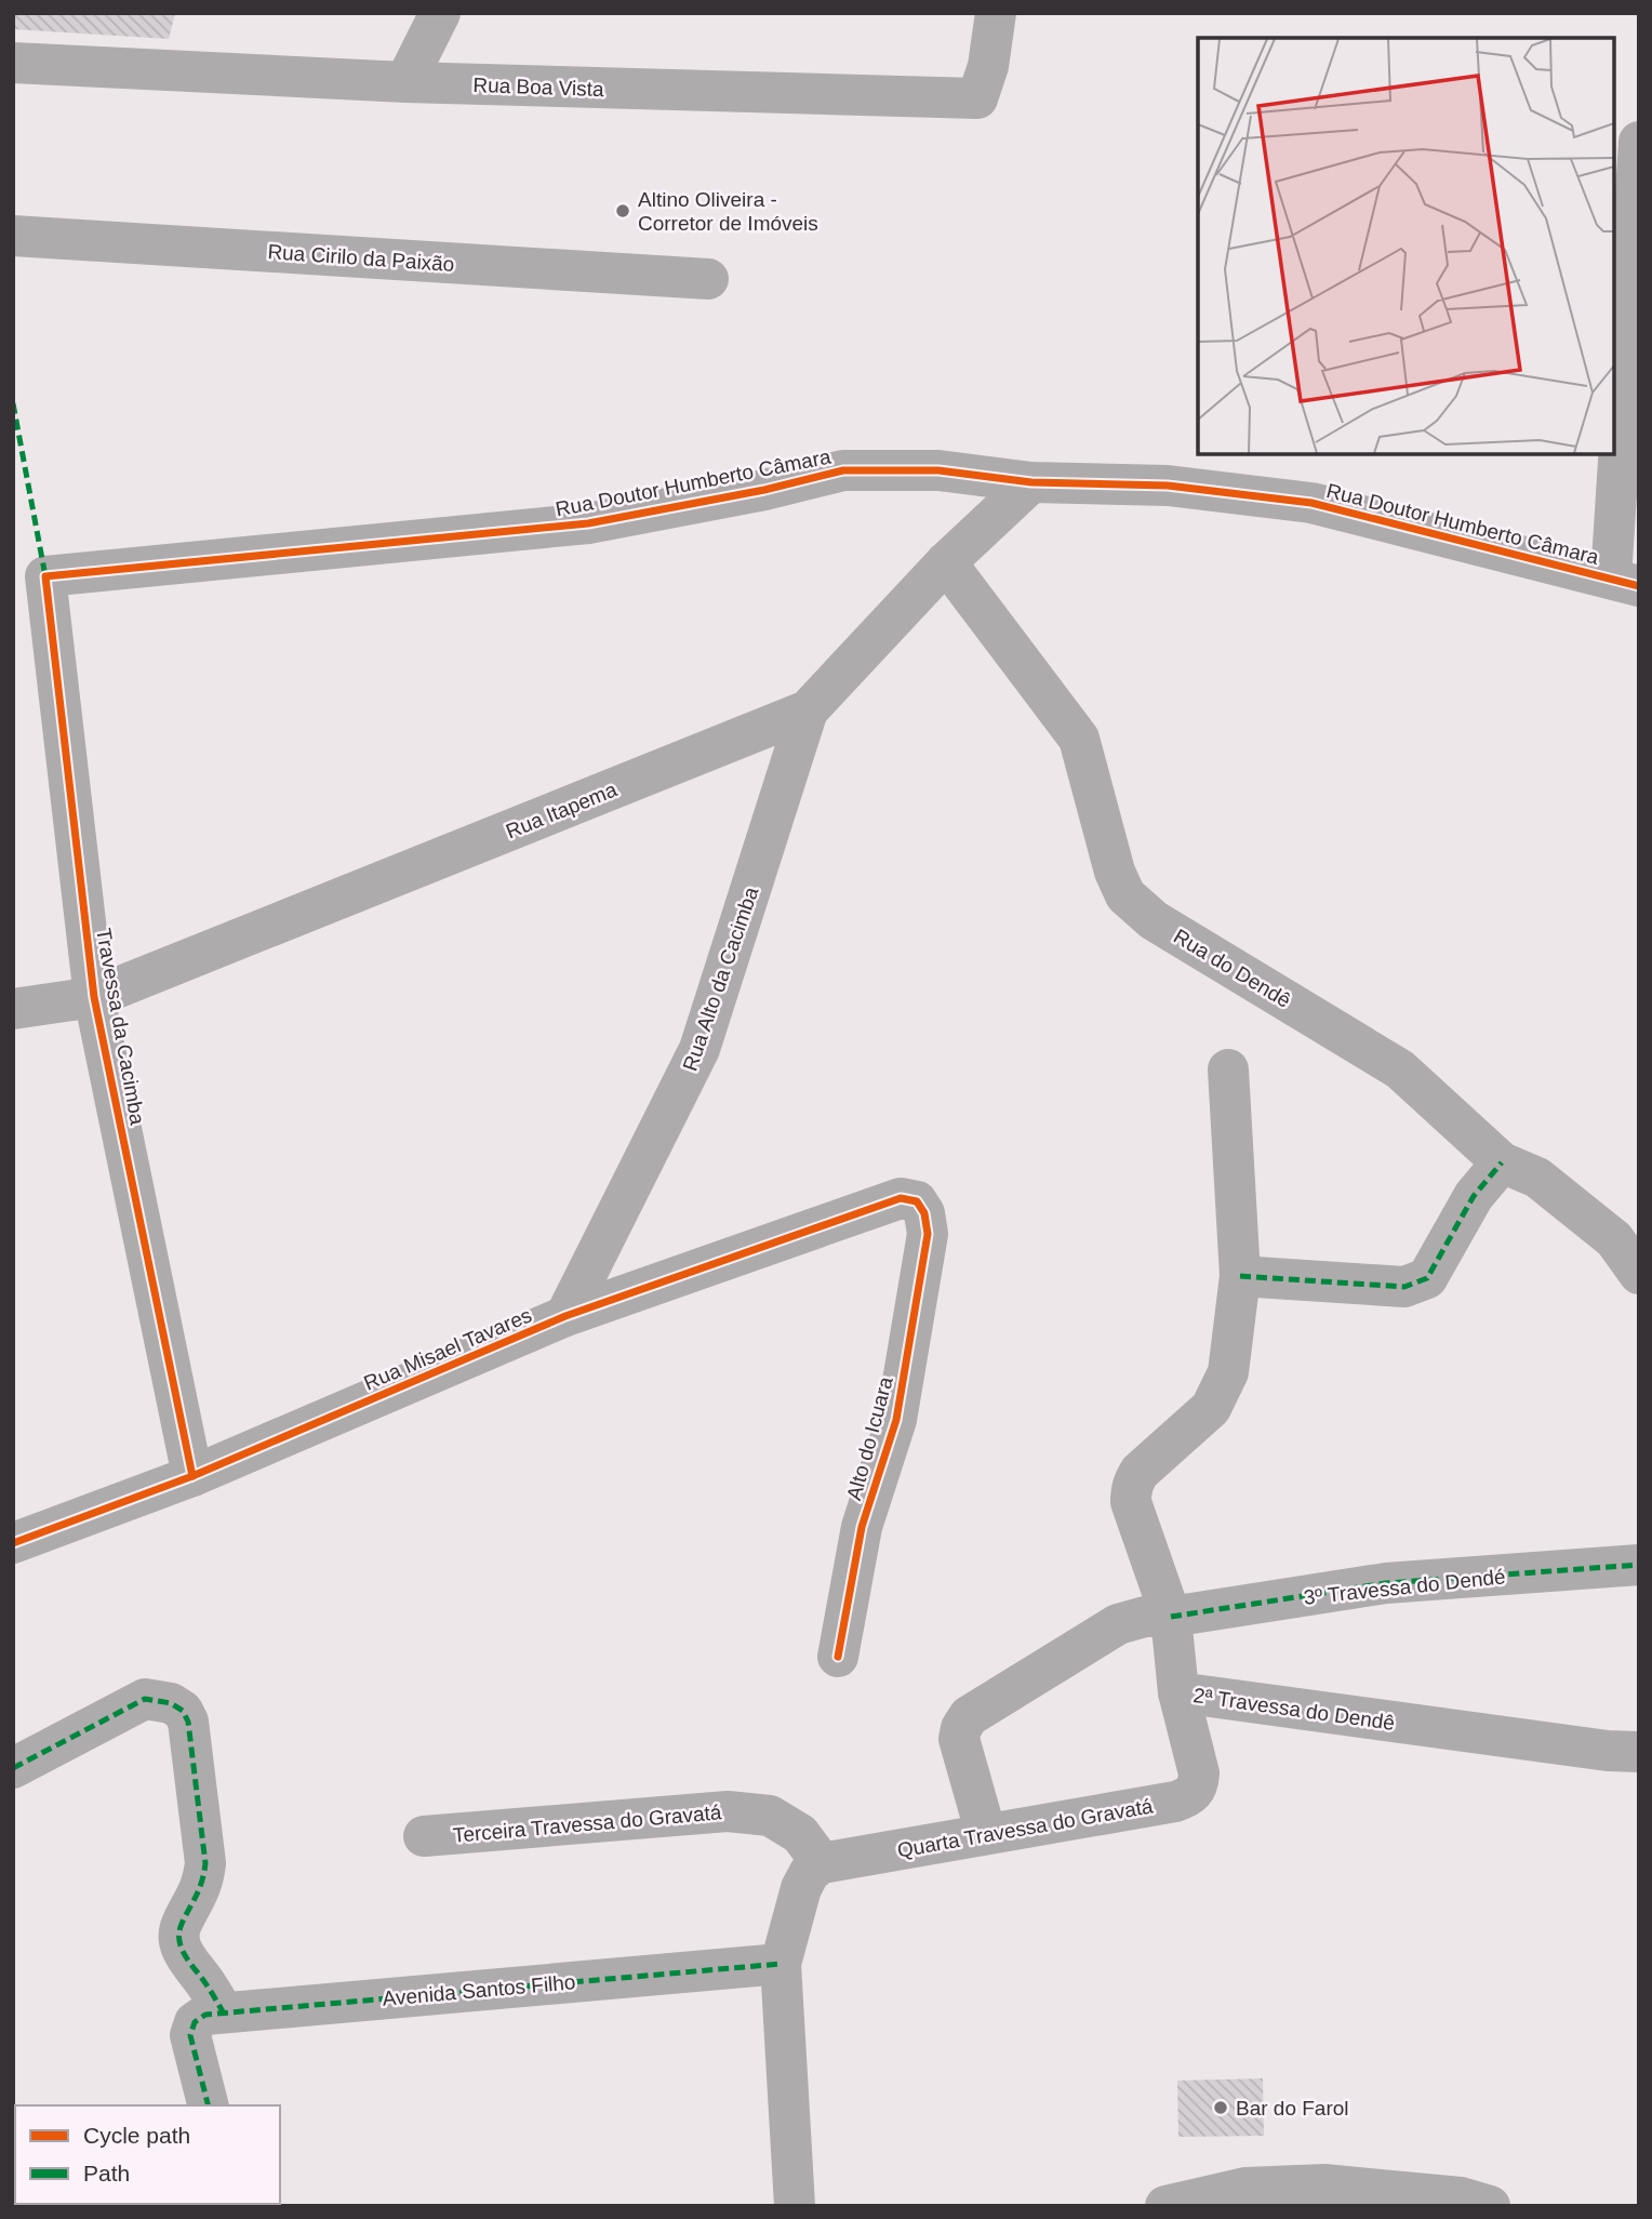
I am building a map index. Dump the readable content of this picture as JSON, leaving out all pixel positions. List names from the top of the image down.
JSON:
{
  "streets": {
    "street": [
      "Rua Boa Vista",
      "Rua Cirilo da Paixão",
      "Rua Doutor Humberto Câmara",
      "Rua Itapema",
      "Rua do Dendê",
      "Rua Alto da Cacimba",
      "Travessa da Cacimba",
      "Rua Misael Tavares",
      "Alto do Icuara",
      "3º Travessa do Dendé",
      "2ª Travessa do Dendê",
      "Terceira Travessa do Gravatá",
      "Quarta Travessa do Gravatá",
      "Avenida Santos Filho"
    ]
  },
  "crossings": [
    ["Rua Doutor Humberto Câmara", "Rua Itapema"],
    ["Rua Doutor Humberto Câmara", "Travessa da Cacimba"],
    ["Rua Itapema", "Rua do Dendê"],
    ["Rua Itapema", "Rua Alto da Cacimba"],
    ["Rua Itapema", "Travessa da Cacimba"],
    ["Rua Alto da Cacimba", "Rua Misael Tavares"],
    ["Travessa da Cacimba", "Rua Misael Tavares"],
    ["Rua Misael Tavares", "Alto do Icuara"],
    ["3º Travessa do Dendé", "2ª Travessa do Dendê"],
    ["3º Travessa do Dendé", "Quarta Travessa do Gravatá"],
    ["2ª Travessa do Dendê", "Quarta Travessa do Gravatá"],
    ["Terceira Travessa do Gravatá", "Quarta Travessa do Gravatá"]
  ],
  "places": ["Altino Oliveira - Corretor de Imóveis", "Bar do Farol"],
  "legend": ["Cycle path", "Path"]
}
